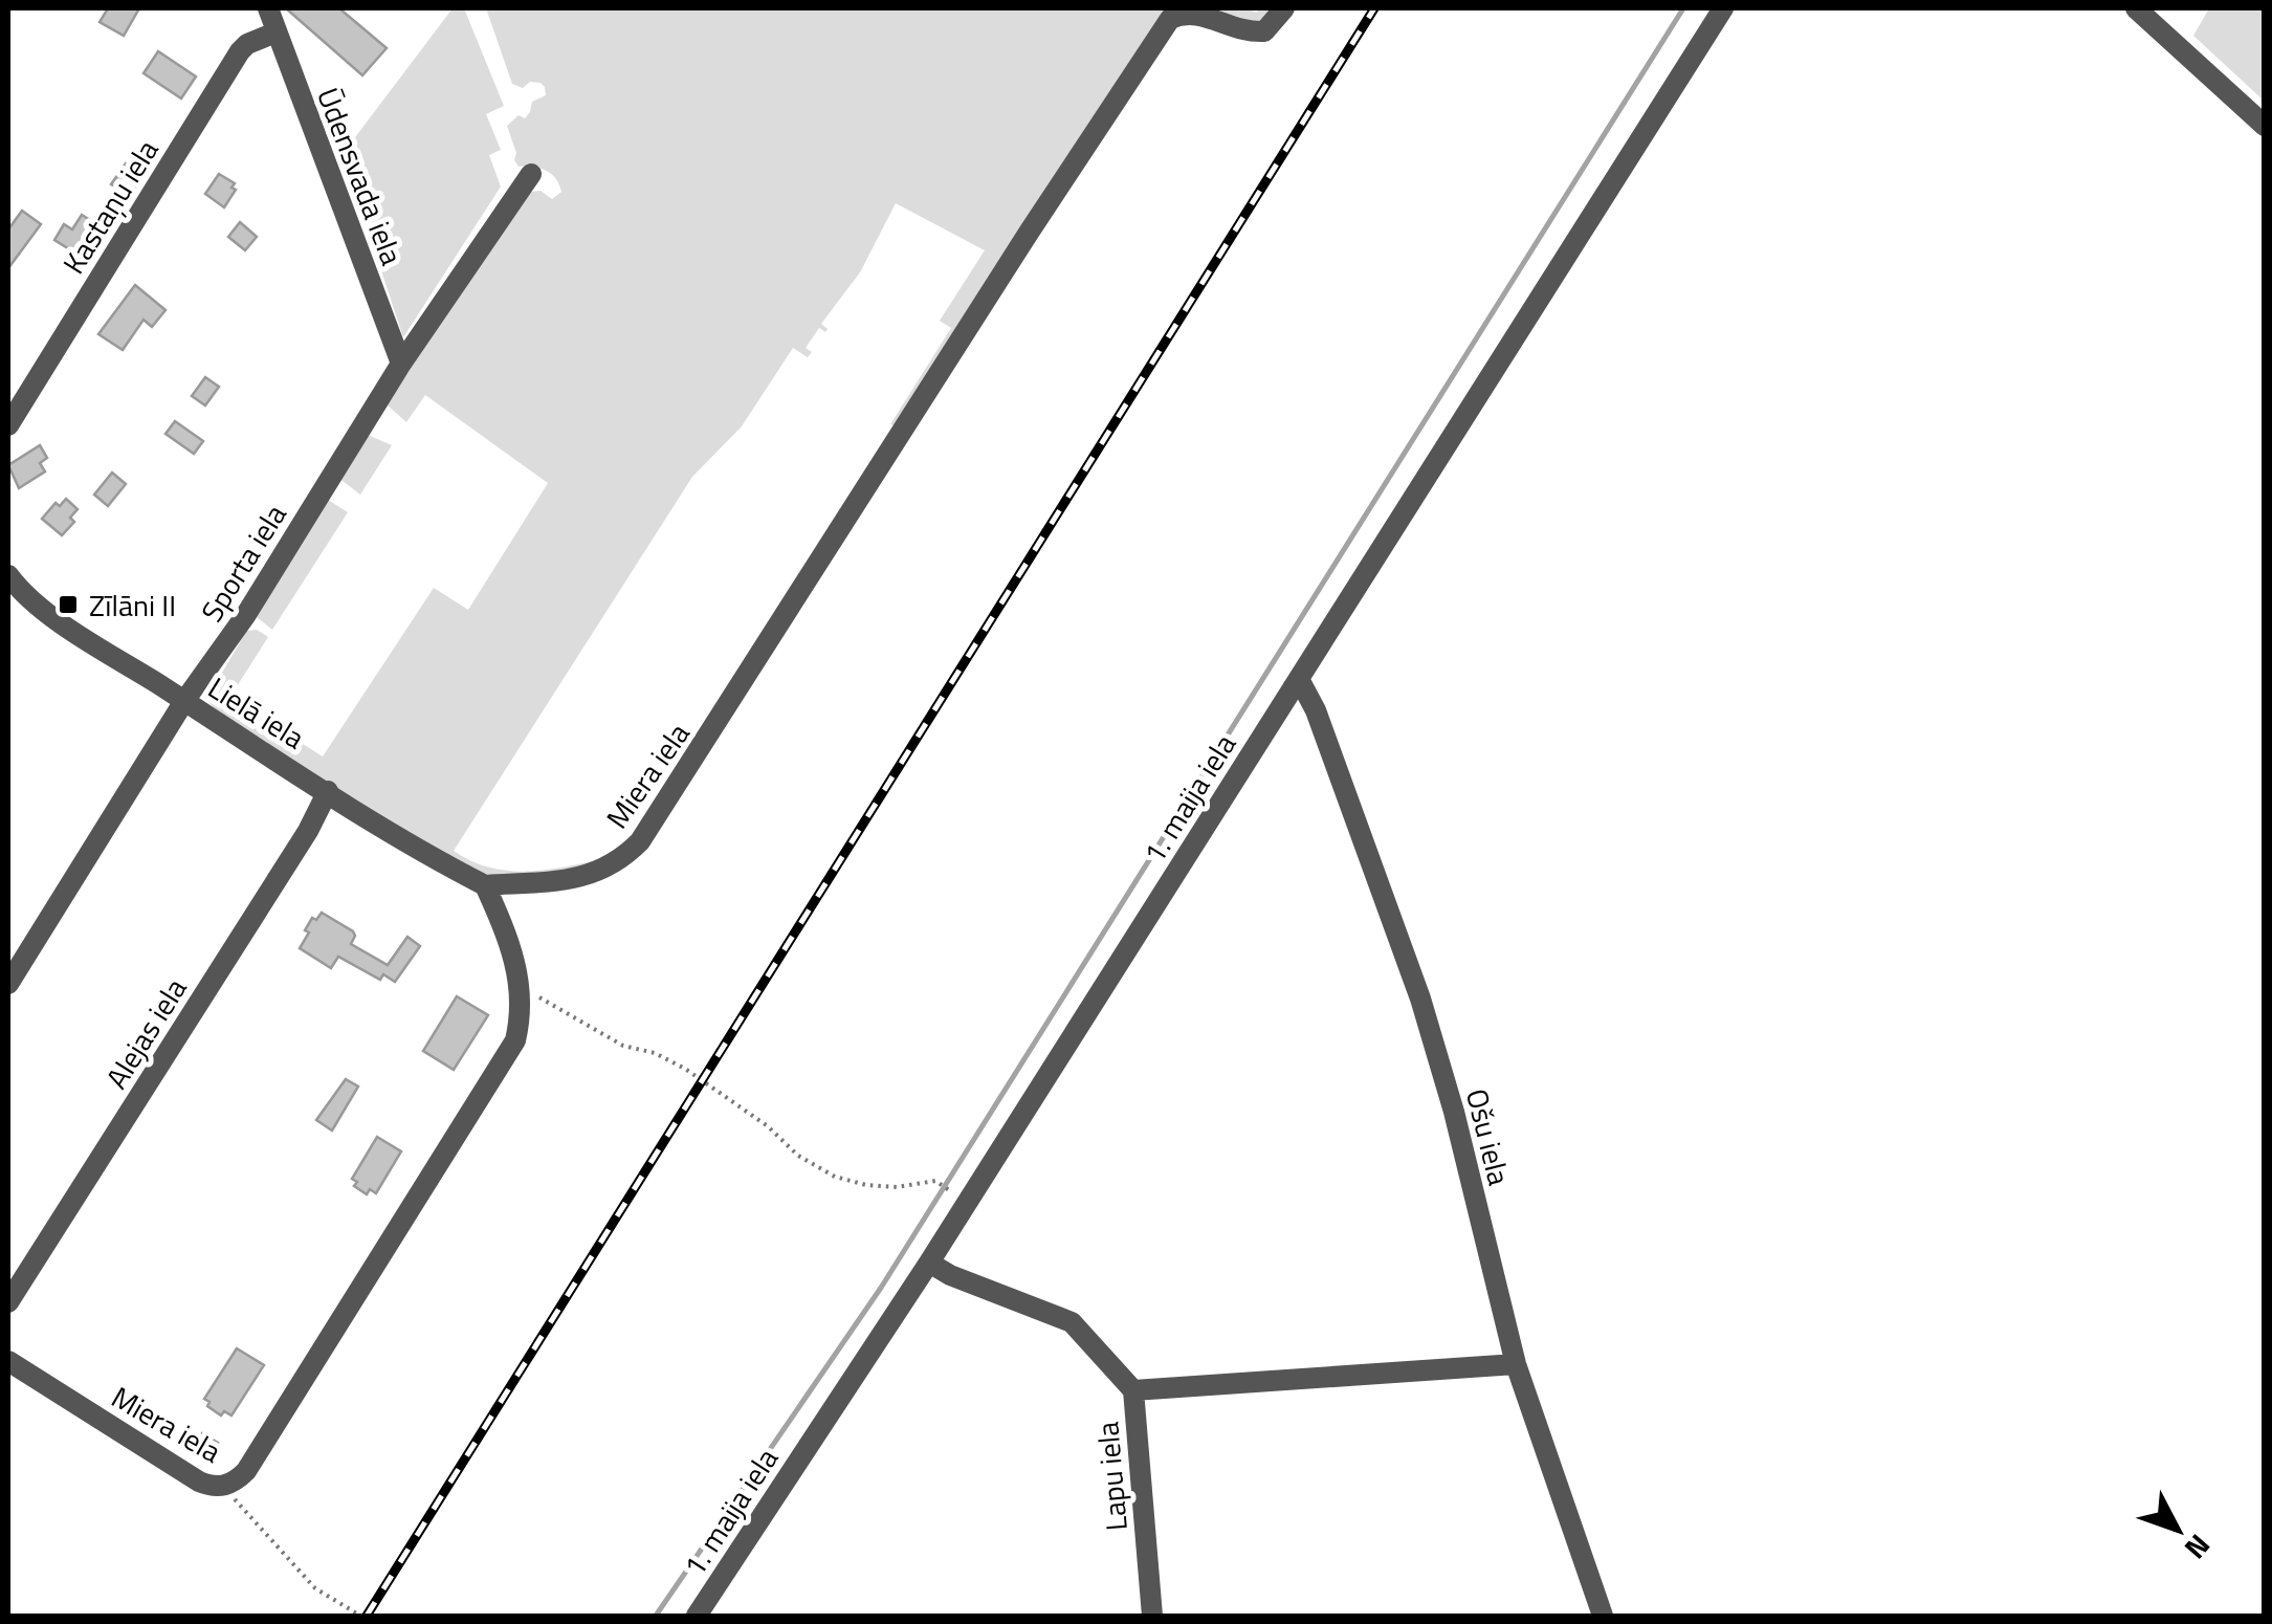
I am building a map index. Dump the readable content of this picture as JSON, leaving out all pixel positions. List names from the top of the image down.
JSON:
{
  "streets": {
    "street": [
      "Ūdensvada iela",
      "Kastaņu iela",
      "Sporta iela",
      "Lielā iela",
      "Miera iela",
      "1. maija iela",
      "Alejas iela",
      "Ošu iela",
      "Lapu iela"
    ]
  },
  "crossings": [
    ["Ūdensvada iela", "Kastaņu iela"],
    ["Ūdensvada iela", "Sporta iela"],
    ["Sporta iela", "Lielā iela"],
    ["Lielā iela", "Miera iela"],
    ["Lielā iela", "Alejas iela"],
    ["1. maija iela", "Ošu iela"],
    ["1. maija iela", "Lapu iela"]
  ],
  "places": {
    "transit": ["Zīlāni II"]
  },
  "north": "bottom right"
}
